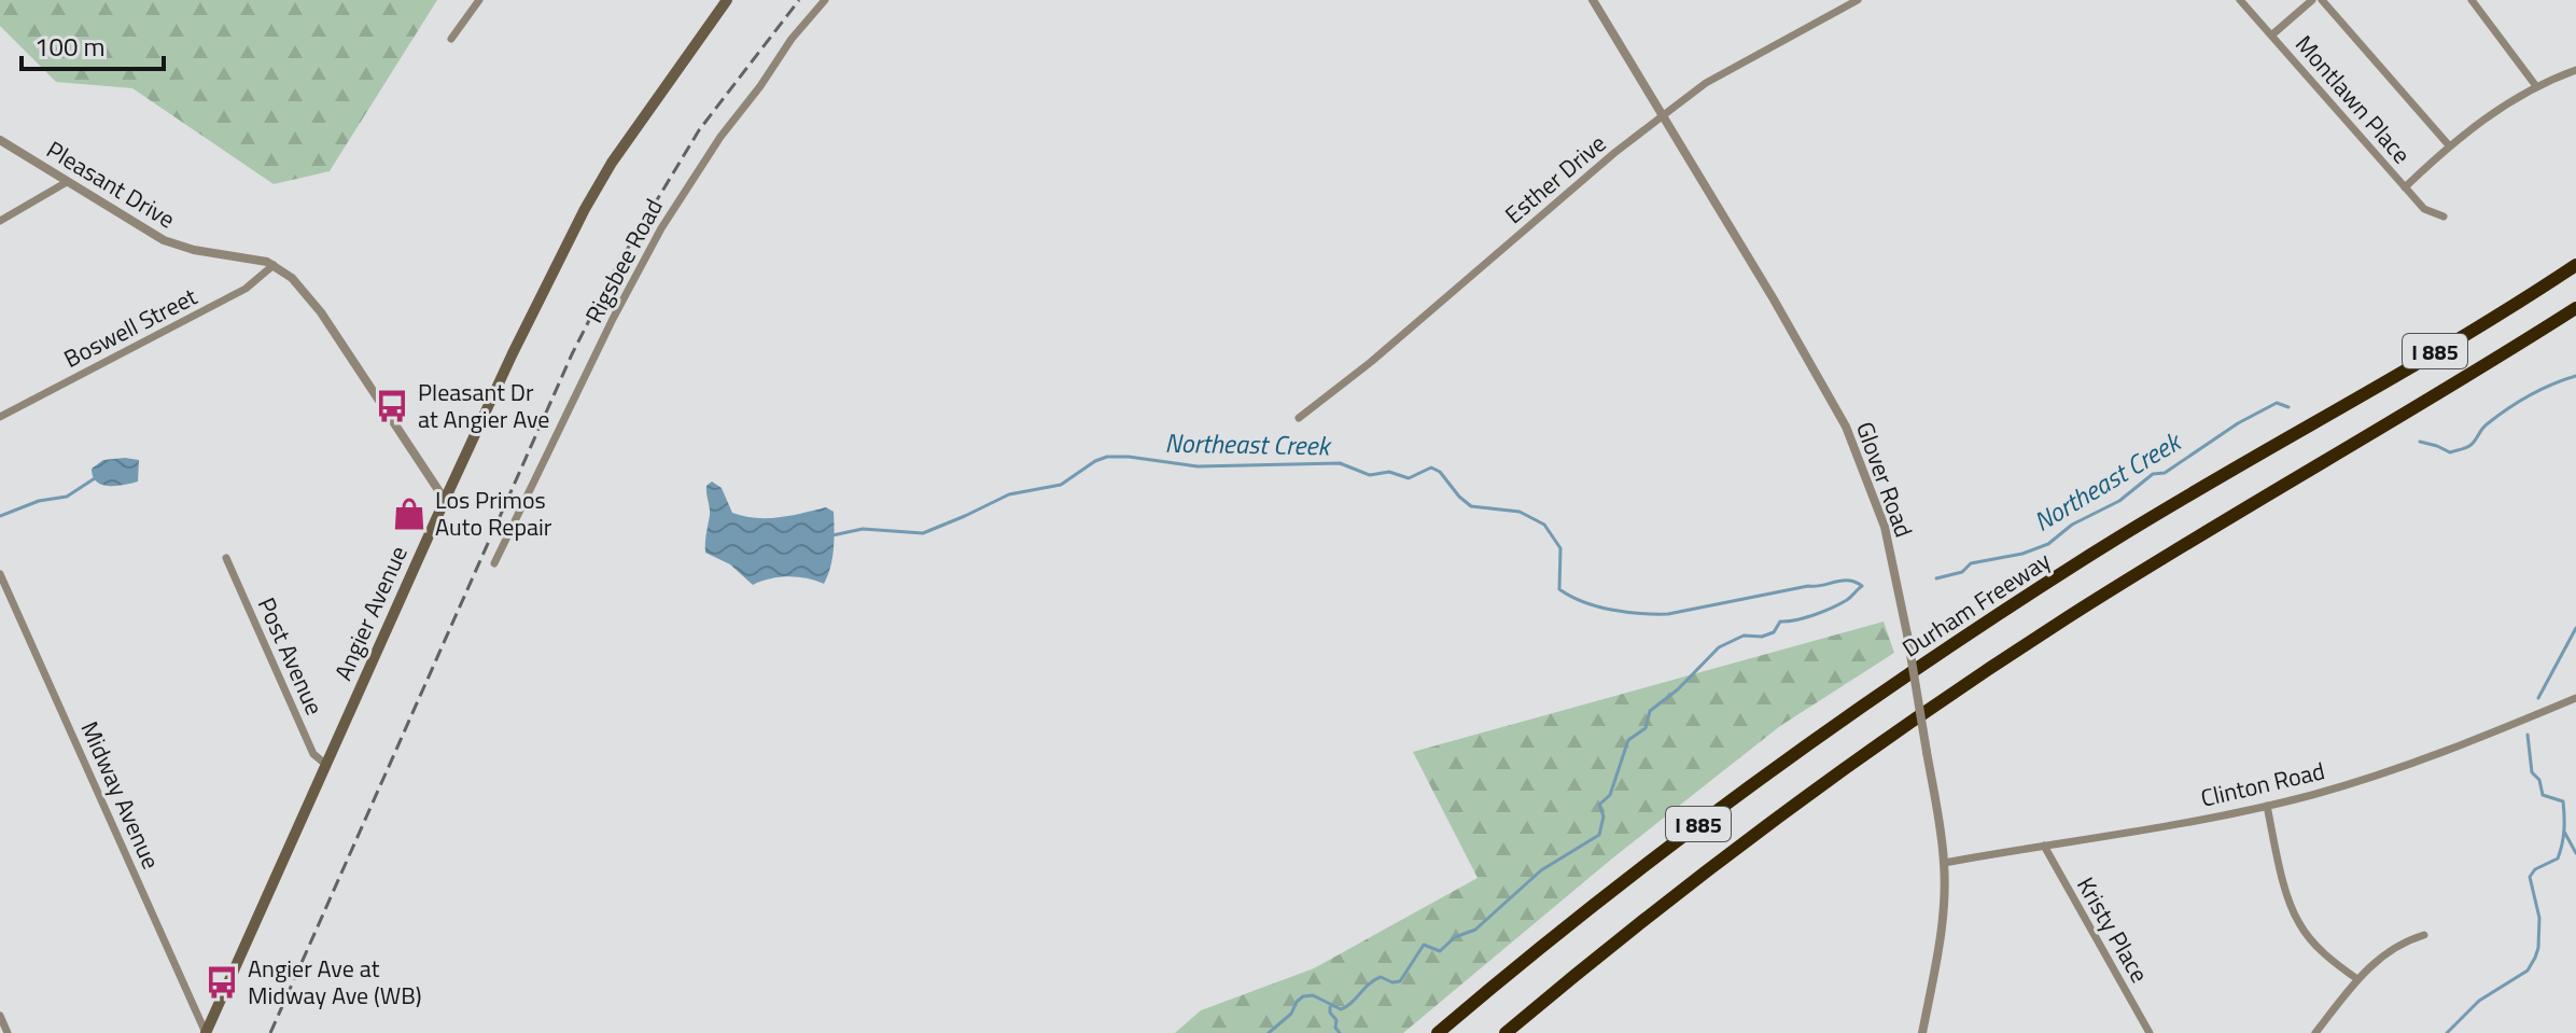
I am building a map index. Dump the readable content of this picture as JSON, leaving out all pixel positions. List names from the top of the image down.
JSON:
{
  "streets": {
    "highway": ["I 885", "Durham Freeway"],
    "main road": ["Angier Avenue"],
    "street": [
      "Montlawn Place",
      "Esther Drive",
      "Pleasant Drive",
      "Rigsbee Road",
      "Boswell Street",
      "Glover Road",
      "Post Avenue",
      "Clinton Road",
      "Midway Avenue",
      "Kristy Place"
    ]
  },
  "crossings": [
    ["Esther Drive", "Glover Road"],
    ["Pleasant Drive", "Boswell Street"],
    ["Pleasant Drive", "Angier Avenue"],
    ["Glover Road", "Clinton Road"],
    ["Angier Avenue", "Post Avenue"],
    ["Angier Avenue", "Midway Avenue"],
    ["Clinton Road", "Kristy Place"]
  ],
  "water": ["Northeast Creek"],
  "places": {
    "bus stop": ["Pleasant Dr at Angier Ave", "Angier Ave at Midway Ave (WB)"],
    "shop": ["Los Primos Auto Repair"]
  },
  "scale_bar": "100 m"
}
